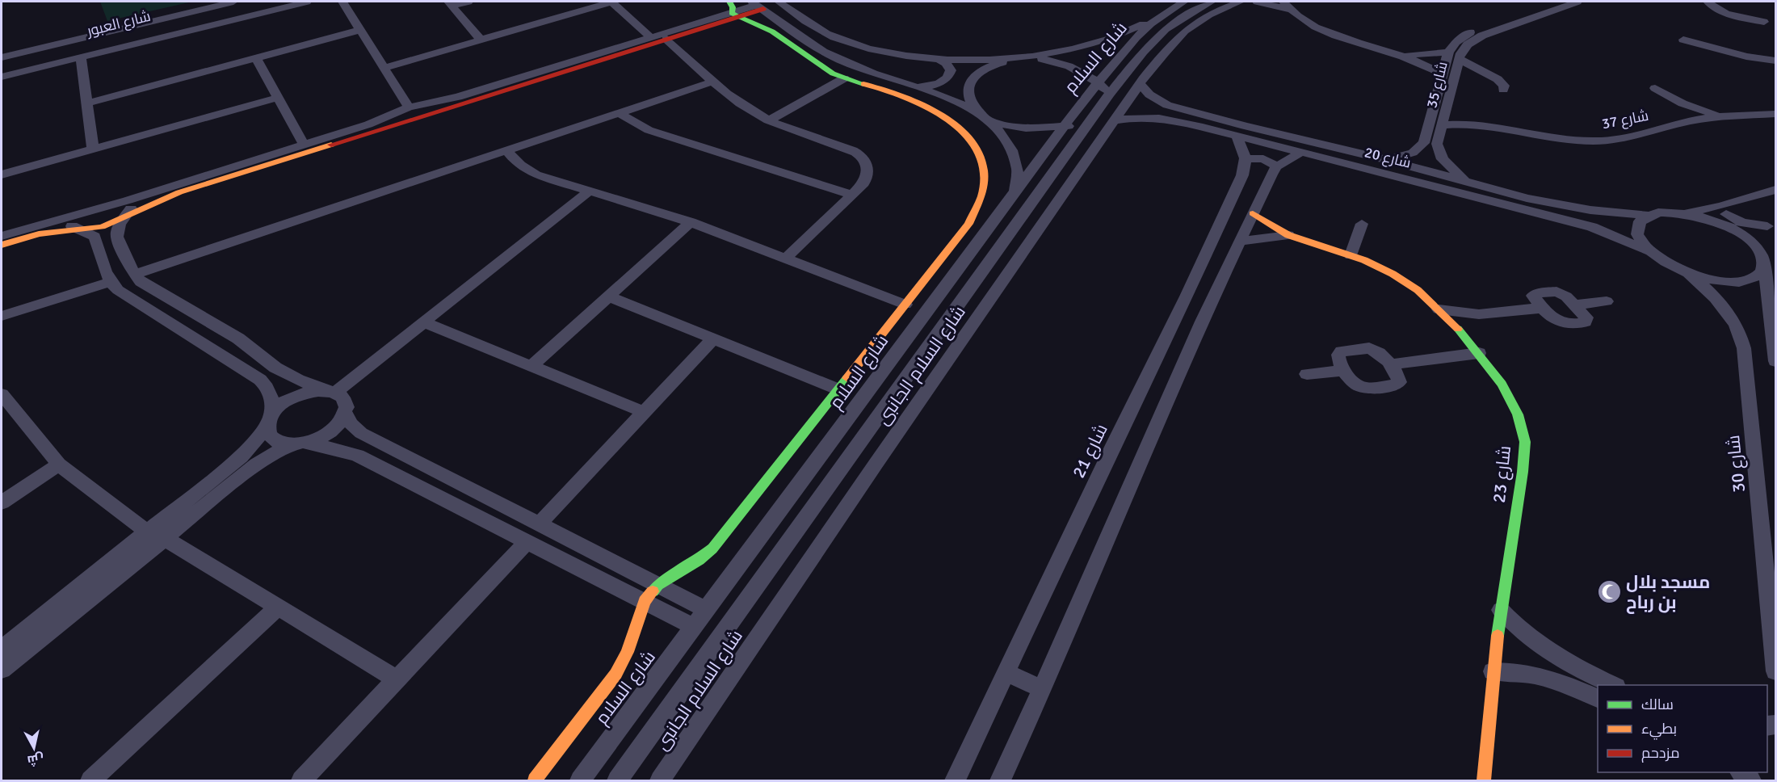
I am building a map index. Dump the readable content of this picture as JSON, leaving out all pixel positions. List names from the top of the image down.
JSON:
{
  "streets": {
    "street": [
      "شارع العبور",
      "شارع السلام",
      "شارع 35",
      "شارع 37",
      "شارع 20",
      "شارع السلام الجانبى",
      "شارع 21",
      "شارع 30",
      "شارع 23"
    ]
  },
  "crossings": [
    ["شارع 35", "شارع 37"],
    ["شارع 35", "شارع 20"],
    ["شارع 20", "شارع السلام الجانبى"],
    ["شارع 20", "شارع 30"]
  ],
  "places": {
    "mosque": ["مسجد بلال بن رباح"]
  },
  "legend": ["سالك", "بطيء", "مزدحم"],
  "north": "bottom"
}
